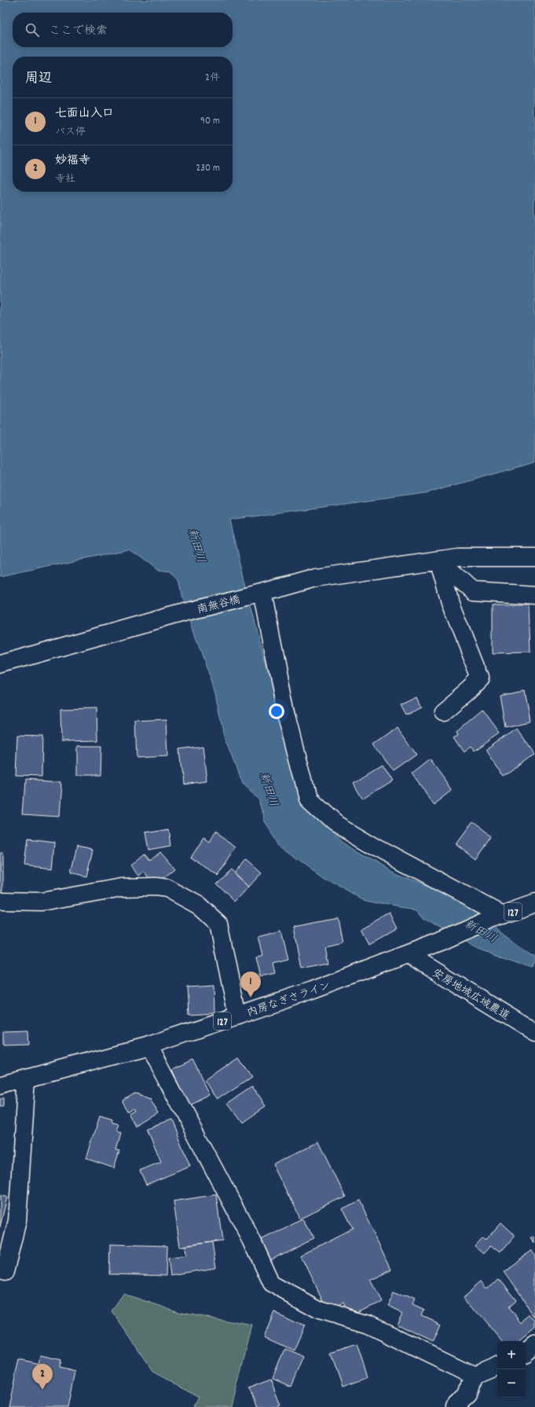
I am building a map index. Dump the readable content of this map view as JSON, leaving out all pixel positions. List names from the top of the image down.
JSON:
{
  "streets": {
    "main road": [
      "南無谷橋",
      "127",
      "安房地域広域農道",
      "内房なぎさライン"
    ]
  },
  "crossings": [
    ["安房地域広域農道", "内房なぎさライン"]
  ],
  "water": ["新田川"],
  "page": {
    "search": "ここで検索",
    "heading": ["周辺", "2件"],
    "list": [
      {
        "mark": "1",
        "name": "七面山入口",
        "note": "バス停",
        "value": "90 m"
      },
      {
        "mark": "2",
        "name": "妙福寺",
        "note": "寺社",
        "value": "230 m"
      }
    ],
    "pins": ["1", "2"],
    "map_buttons": ["+", "−"]
  }
}
